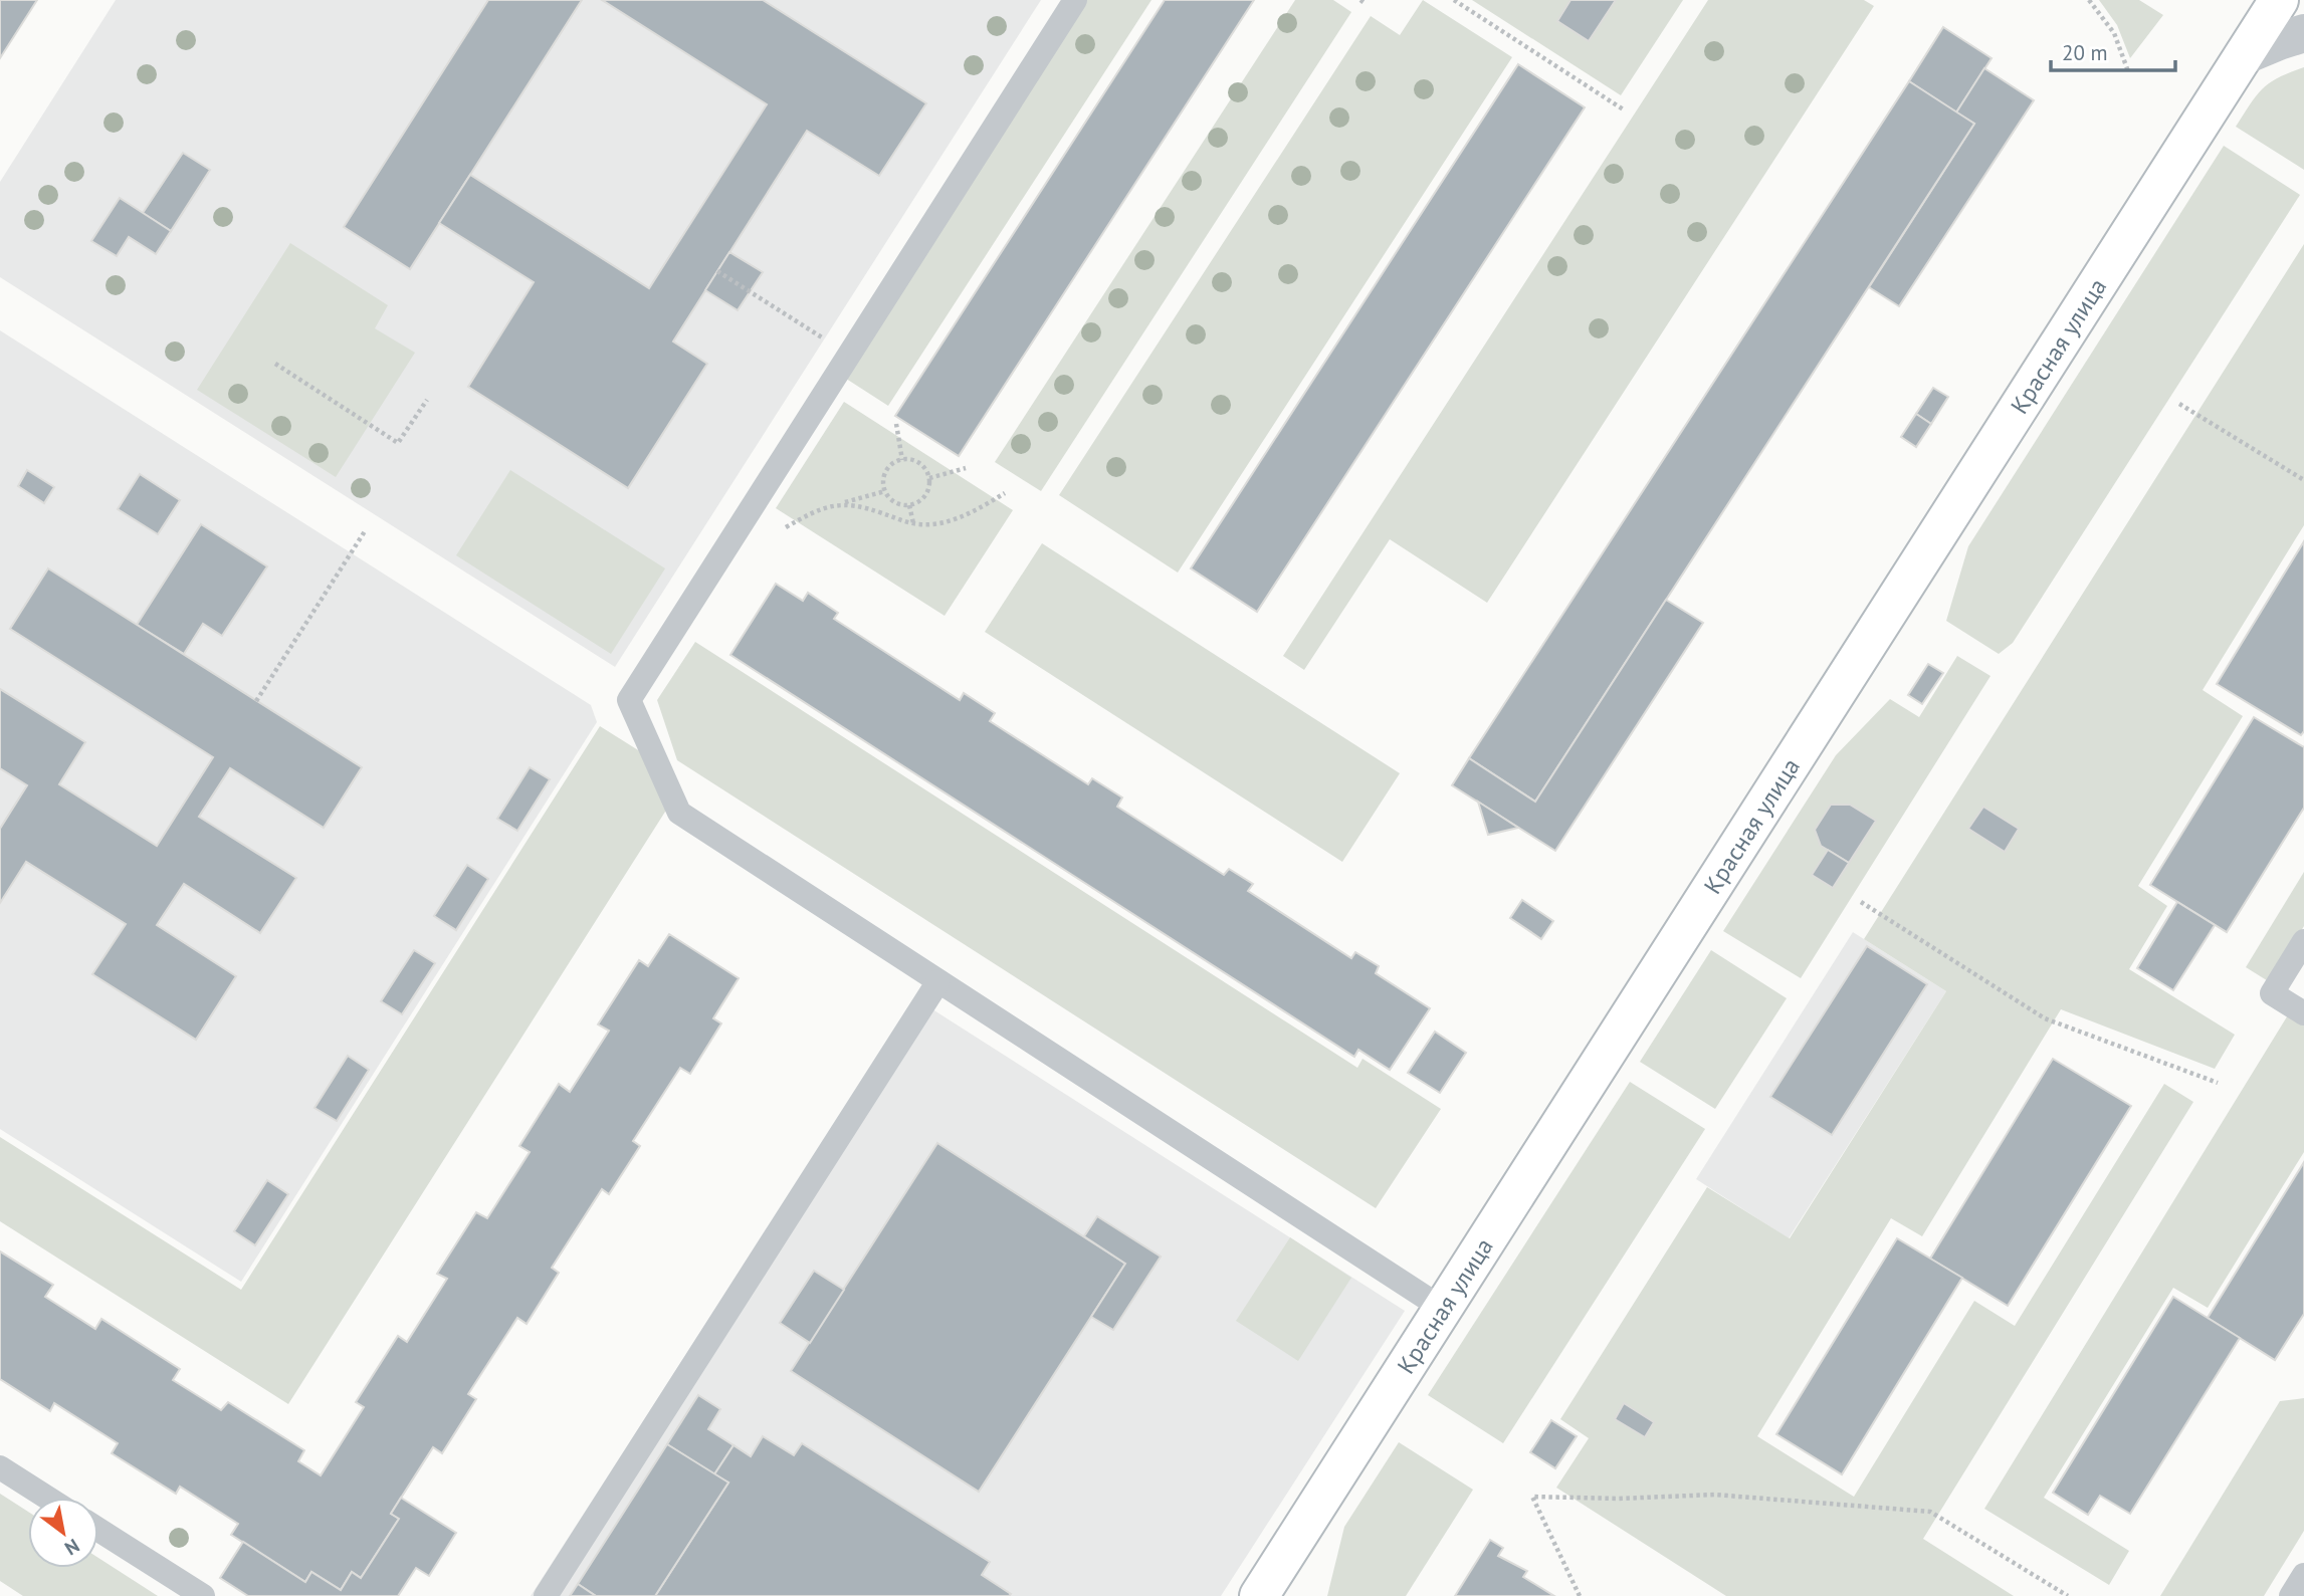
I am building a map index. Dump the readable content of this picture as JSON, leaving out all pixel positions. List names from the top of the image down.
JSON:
{
  "streets": {
    "street": ["Красная улица"]
  },
  "scale_bar": "20 m",
  "north": "bottom right"
}
